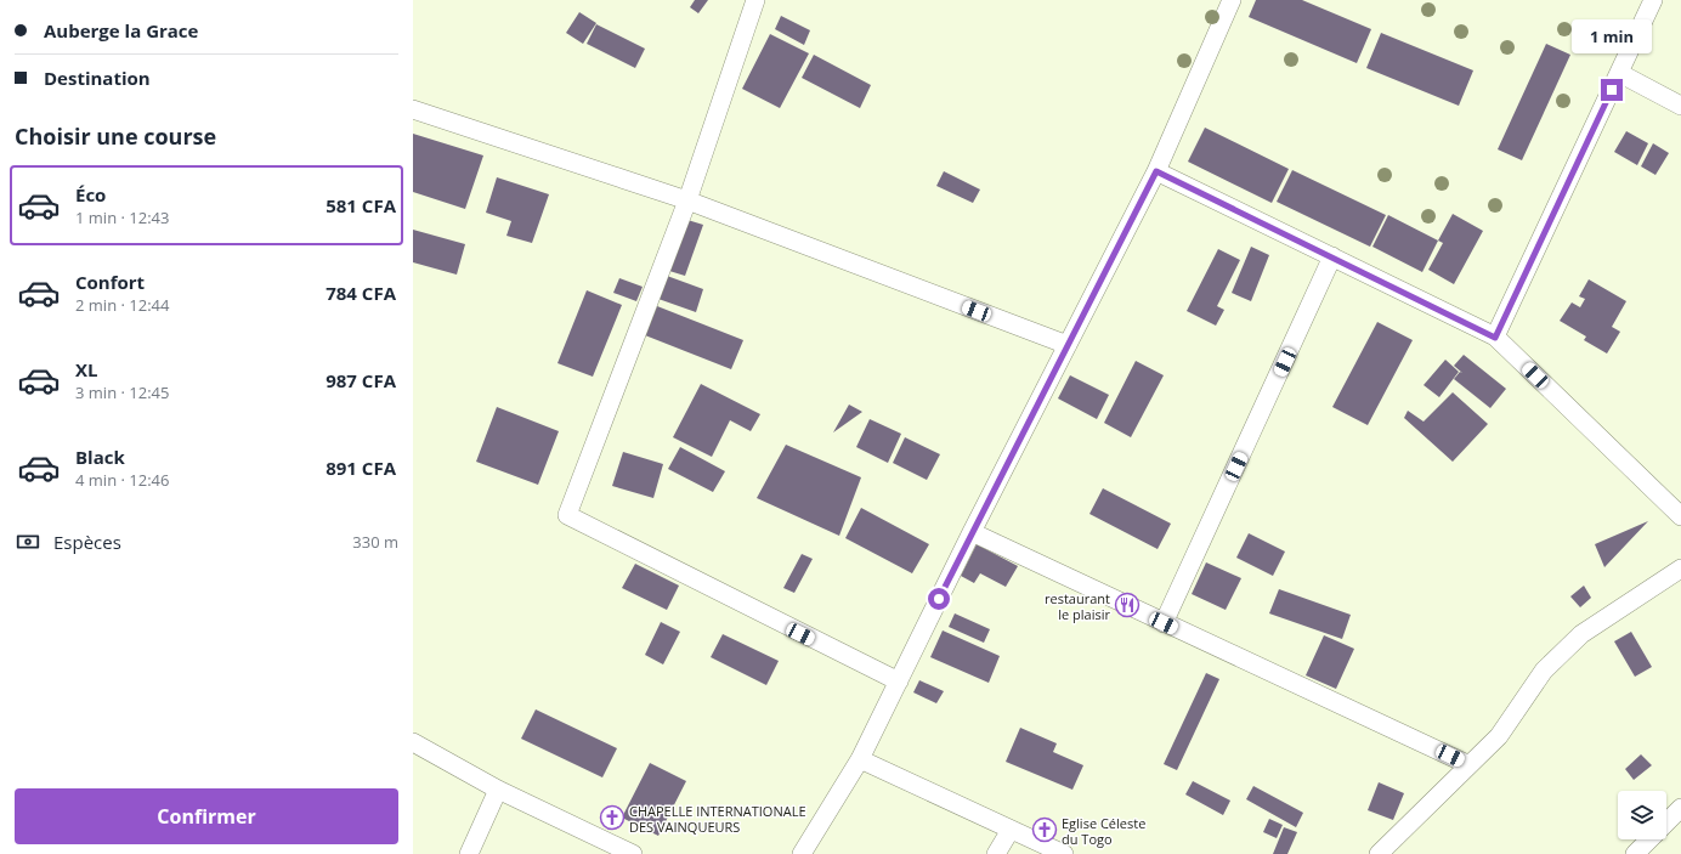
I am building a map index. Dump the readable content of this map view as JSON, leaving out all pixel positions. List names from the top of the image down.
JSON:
{
  "places": {
    "restaurant": ["restaurant le plaisir"],
    "church": ["CHAPELLE INTERNATIONALE DES VAINQUEURS", "Eglise Céleste du Togo"]
  },
  "page": {
    "banner": ["Auberge la Grace", "Destination"],
    "bubble": "1 min",
    "heading": "Choisir une course",
    "list": [
      {
        "name": "Éco",
        "note": "1 min · 12:43",
        "value": "581 CFA"
      },
      {
        "name": "Confort",
        "note": "2 min · 12:44",
        "value": "784 CFA"
      },
      {
        "name": "XL",
        "note": "3 min · 12:45",
        "value": "987 CFA"
      },
      {
        "name": "Black",
        "note": "4 min · 12:46",
        "value": "891 CFA"
      }
    ],
    "pay": ["Espèces", "330 m"],
    "buttons": "Confirmer"
  }
}
